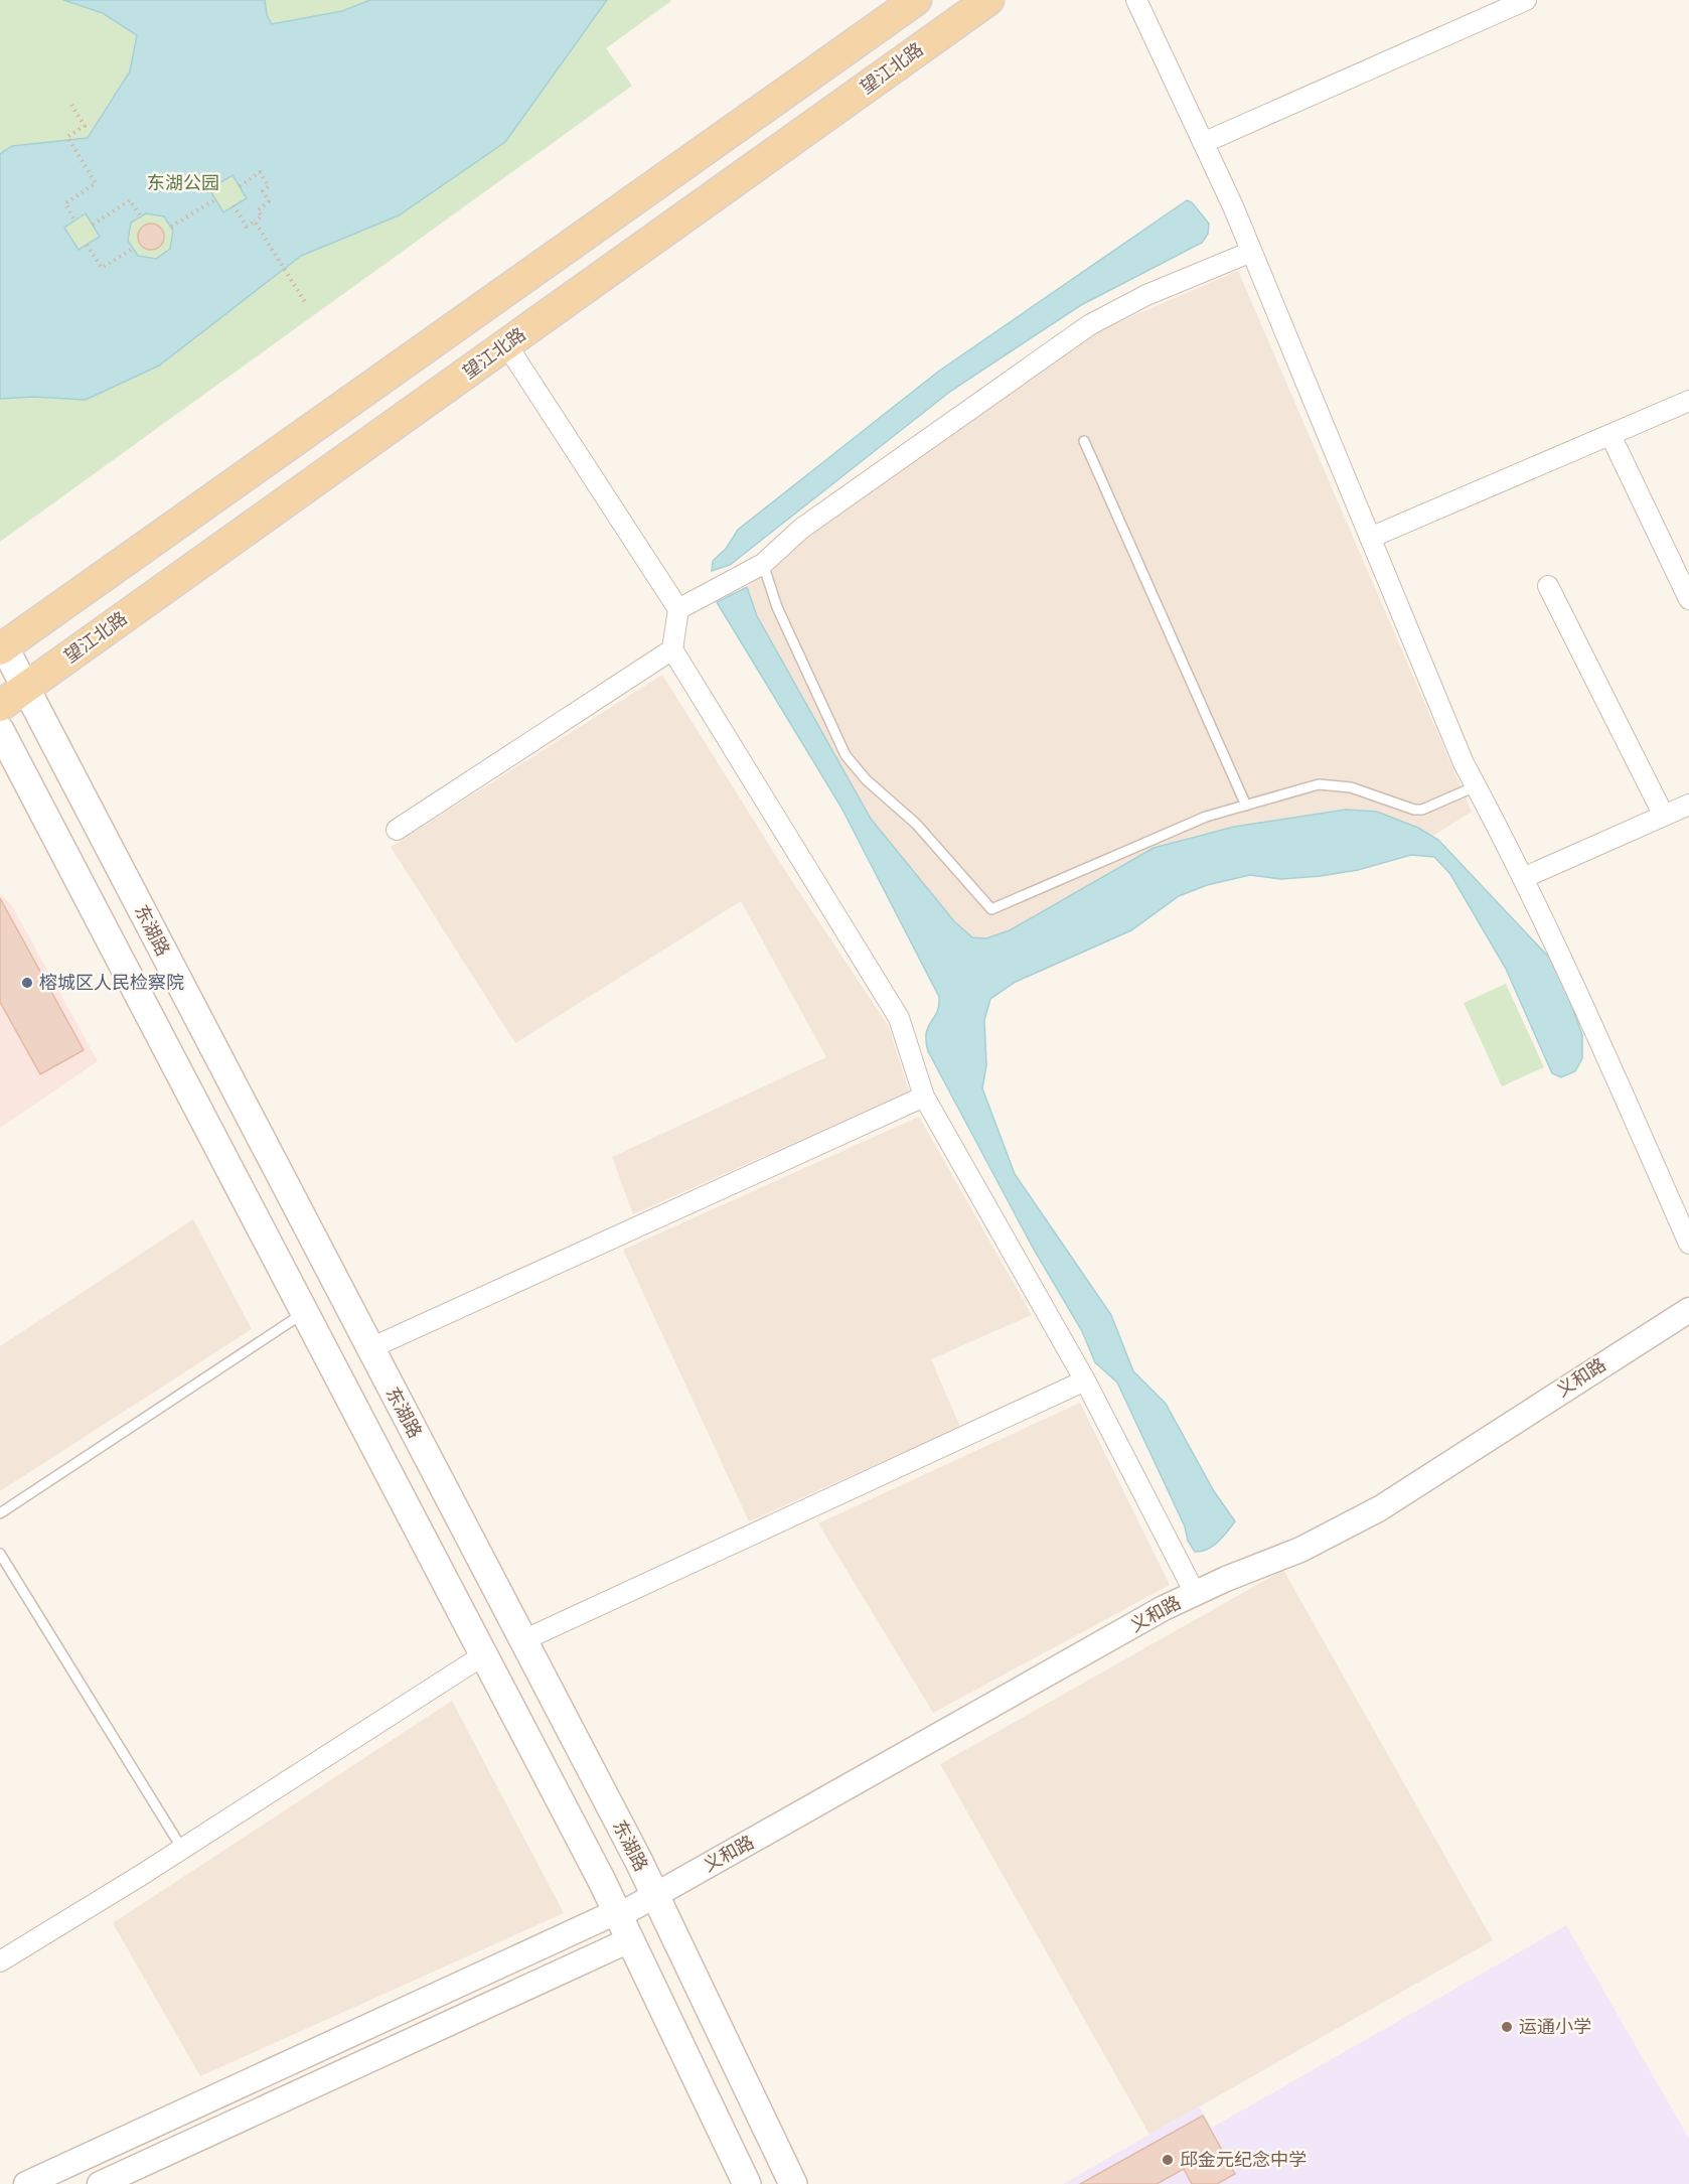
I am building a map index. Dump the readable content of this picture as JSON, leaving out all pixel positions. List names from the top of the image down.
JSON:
{
  "streets": {
    "main road": ["望江北路", "东湖路"],
    "street": ["义和路"]
  },
  "crossings": [
    ["望江北路", "东湖路"],
    ["东湖路", "义和路"]
  ],
  "parks": ["东湖公园"],
  "places": ["榕城区人民检察院", "运通小学", "邱金元纪念中学"]
}
